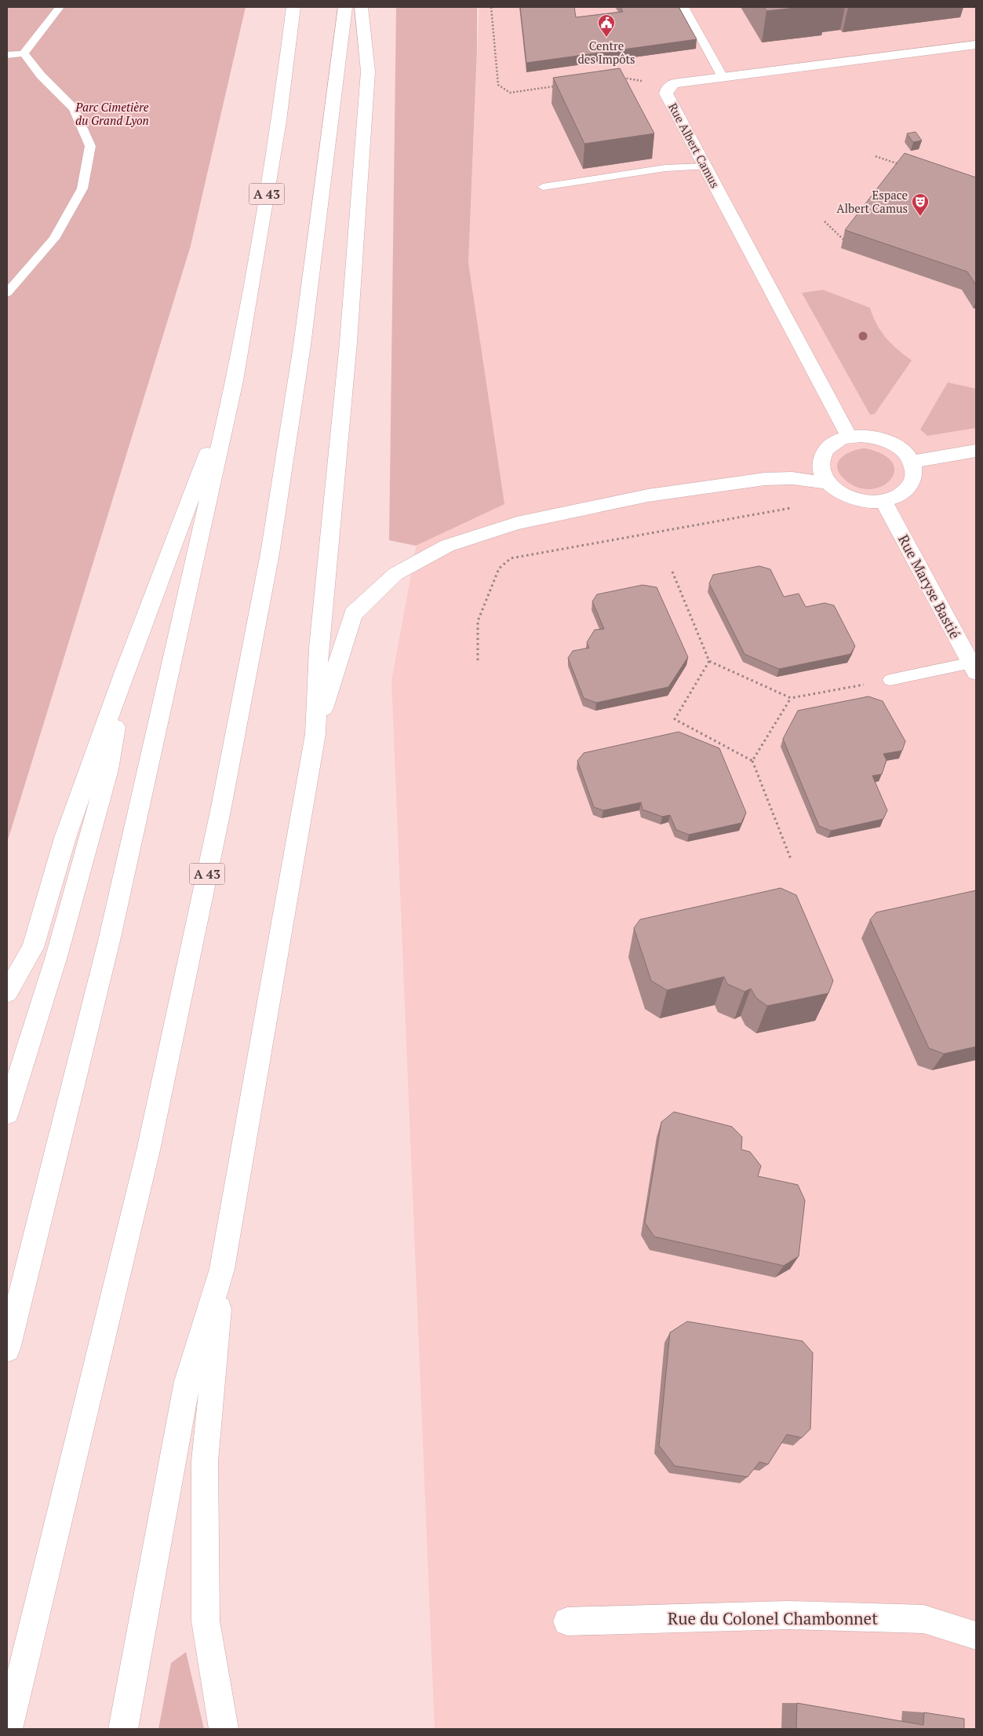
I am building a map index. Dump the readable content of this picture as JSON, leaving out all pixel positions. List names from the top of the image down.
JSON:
{
  "streets": {
    "main road": [
      "Rue Albert Camus",
      "A 43",
      "Rue Maryse Bastié",
      "Rue du Colonel Chambonnet"
    ]
  },
  "crossings": [
    ["Rue Albert Camus", "Rue Maryse Bastié"]
  ],
  "parks": ["Parc Cimetière du Grand Lyon"],
  "places": {
    "public building": ["Centre des Impôts"],
    "theatre": ["Espace Albert Camus"]
  }
}
